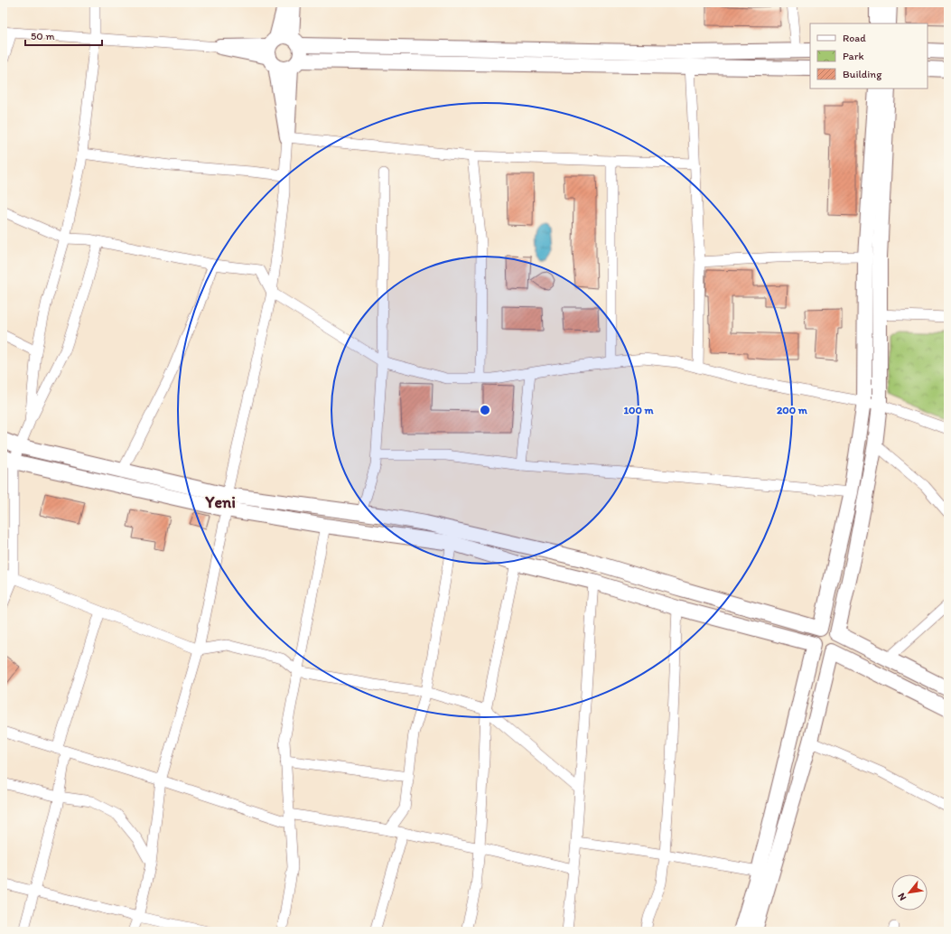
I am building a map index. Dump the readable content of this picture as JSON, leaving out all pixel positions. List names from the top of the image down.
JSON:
{
  "districts": ["Yeni"],
  "legend": ["Road", "Park", "Building"],
  "scale_bar": "50 m",
  "north": "bottom left",
  "rings": ["100 m", "200 m"]
}
